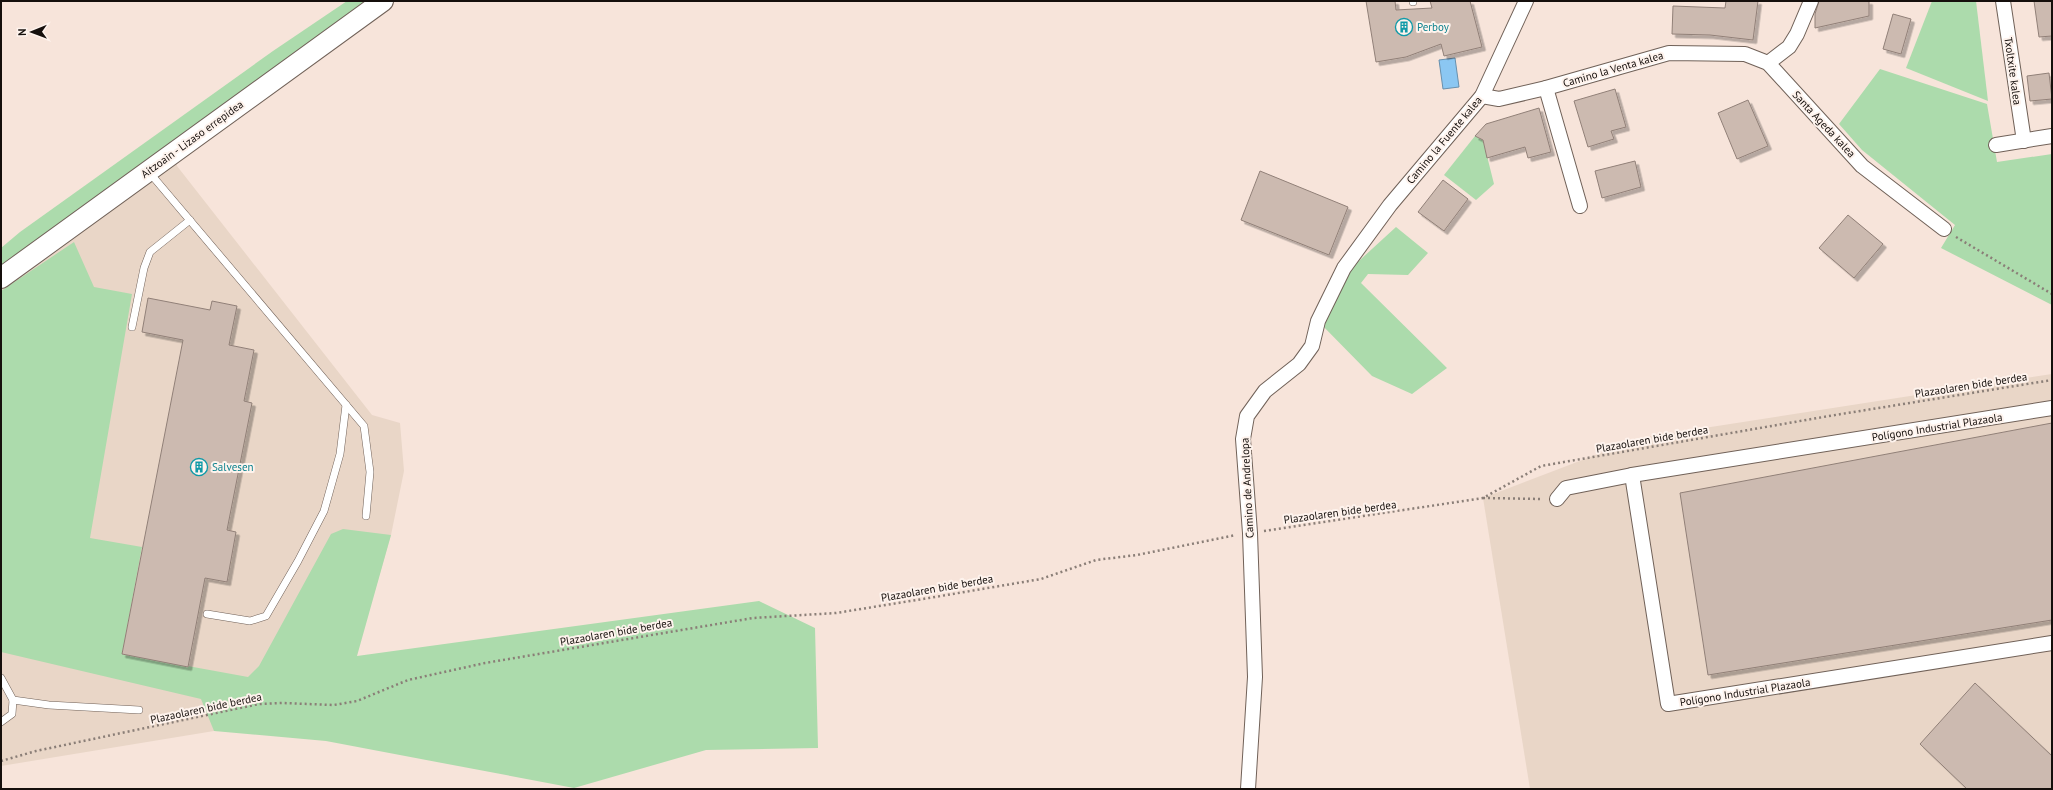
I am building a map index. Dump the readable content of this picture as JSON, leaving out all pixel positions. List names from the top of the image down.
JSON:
{
  "streets": {
    "street": [
      "Camino la Venta kalea",
      "Txoltxite kalea",
      "Santa Ageda kalea",
      "Aitzoain - Lizaso errepidea",
      "Camino la Fuente kalea",
      "Polígono Industrial Plazaola",
      "Camino de Andrelopa"
    ],
    "path": ["Plazaolaren bide berdea"]
  },
  "crossings": [
    ["Camino la Venta kalea", "Santa Ageda kalea"],
    ["Camino la Venta kalea", "Camino la Fuente kalea"],
    ["Camino la Fuente kalea", "Camino de Andrelopa"]
  ],
  "places": {
    "building": ["Perboy", "Salvesen"]
  },
  "north": "left"
}
